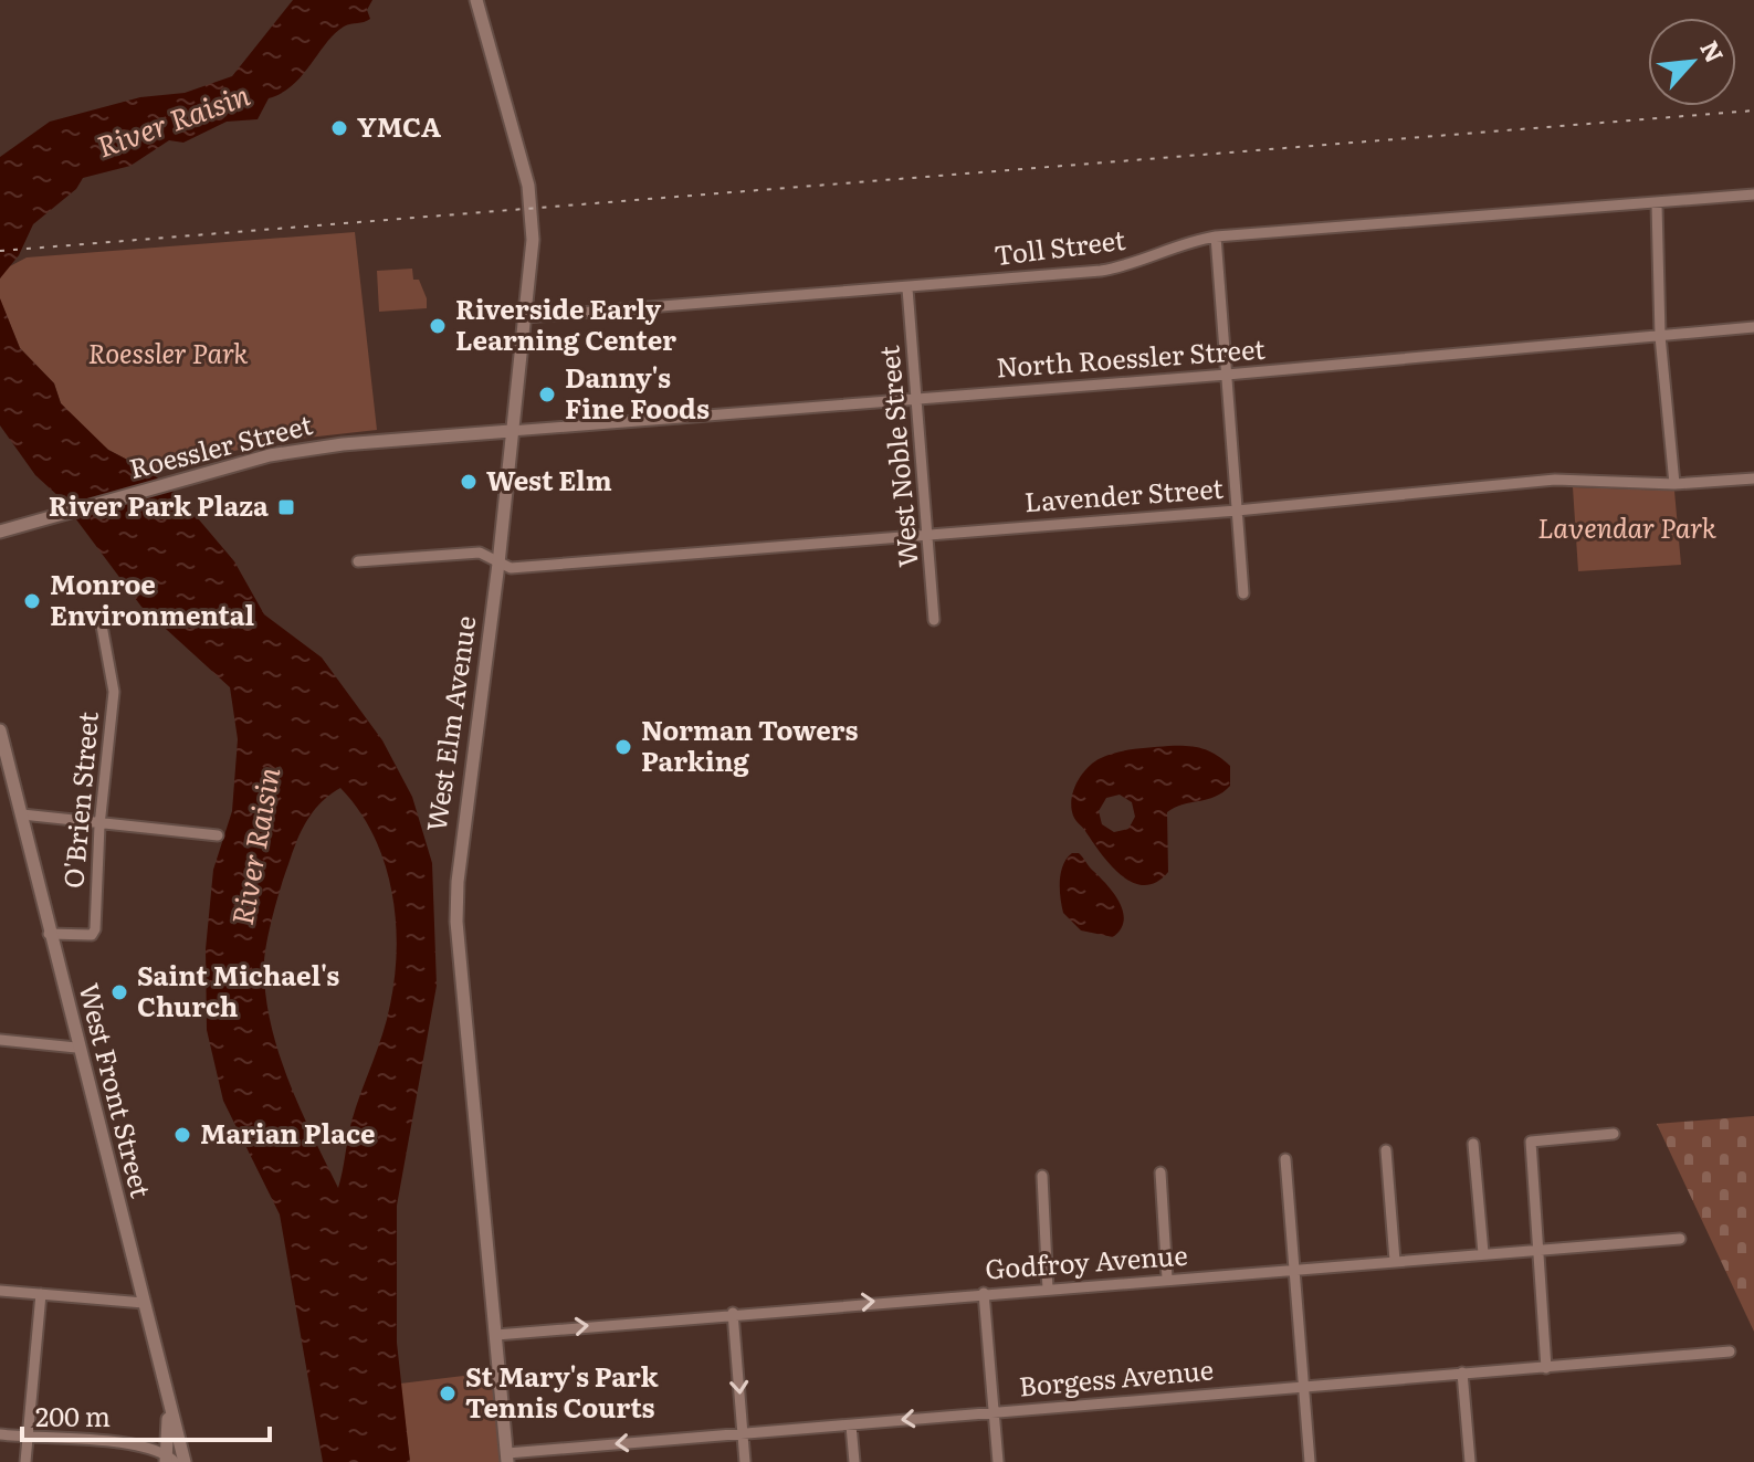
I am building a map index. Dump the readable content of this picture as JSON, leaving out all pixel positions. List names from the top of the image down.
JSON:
{
  "streets": {
    "street": [
      "Toll Street",
      "North Roessler Street",
      "Roessler Street",
      "West Noble Street",
      "Lavender Street",
      "West Elm Avenue",
      "O'Brien Street",
      "West Front Street",
      "Godfroy Avenue",
      "Borgess Avenue"
    ]
  },
  "crossings": [
    ["Toll Street", "West Noble Street"],
    ["Toll Street", "West Elm Avenue"],
    ["North Roessler Street", "Roessler Street"],
    ["North Roessler Street", "West Noble Street"],
    ["North Roessler Street", "West Elm Avenue"],
    ["Roessler Street", "West Elm Avenue"],
    ["West Noble Street", "Lavender Street"],
    ["Lavender Street", "West Elm Avenue"],
    ["West Elm Avenue", "Godfroy Avenue"],
    ["West Elm Avenue", "Borgess Avenue"],
    ["O'Brien Street", "West Front Street"]
  ],
  "one_way": ["Godfroy Avenue"],
  "water": ["River Raisin"],
  "parks": ["Roessler Park", "Lavendar Park"],
  "places": {
    "other": [
      "YMCA",
      "Riverside Early Learning Center",
      "Danny's Fine Foods",
      "West Elm",
      "Monroe Environmental",
      "Norman Towers Parking",
      "Saint Michael's Church",
      "Marian Place",
      "St Mary's Park Tennis Courts"
    ],
    "transit": ["River Park Plaza"]
  },
  "scale_bar": "200 m",
  "north": "top right"
}
